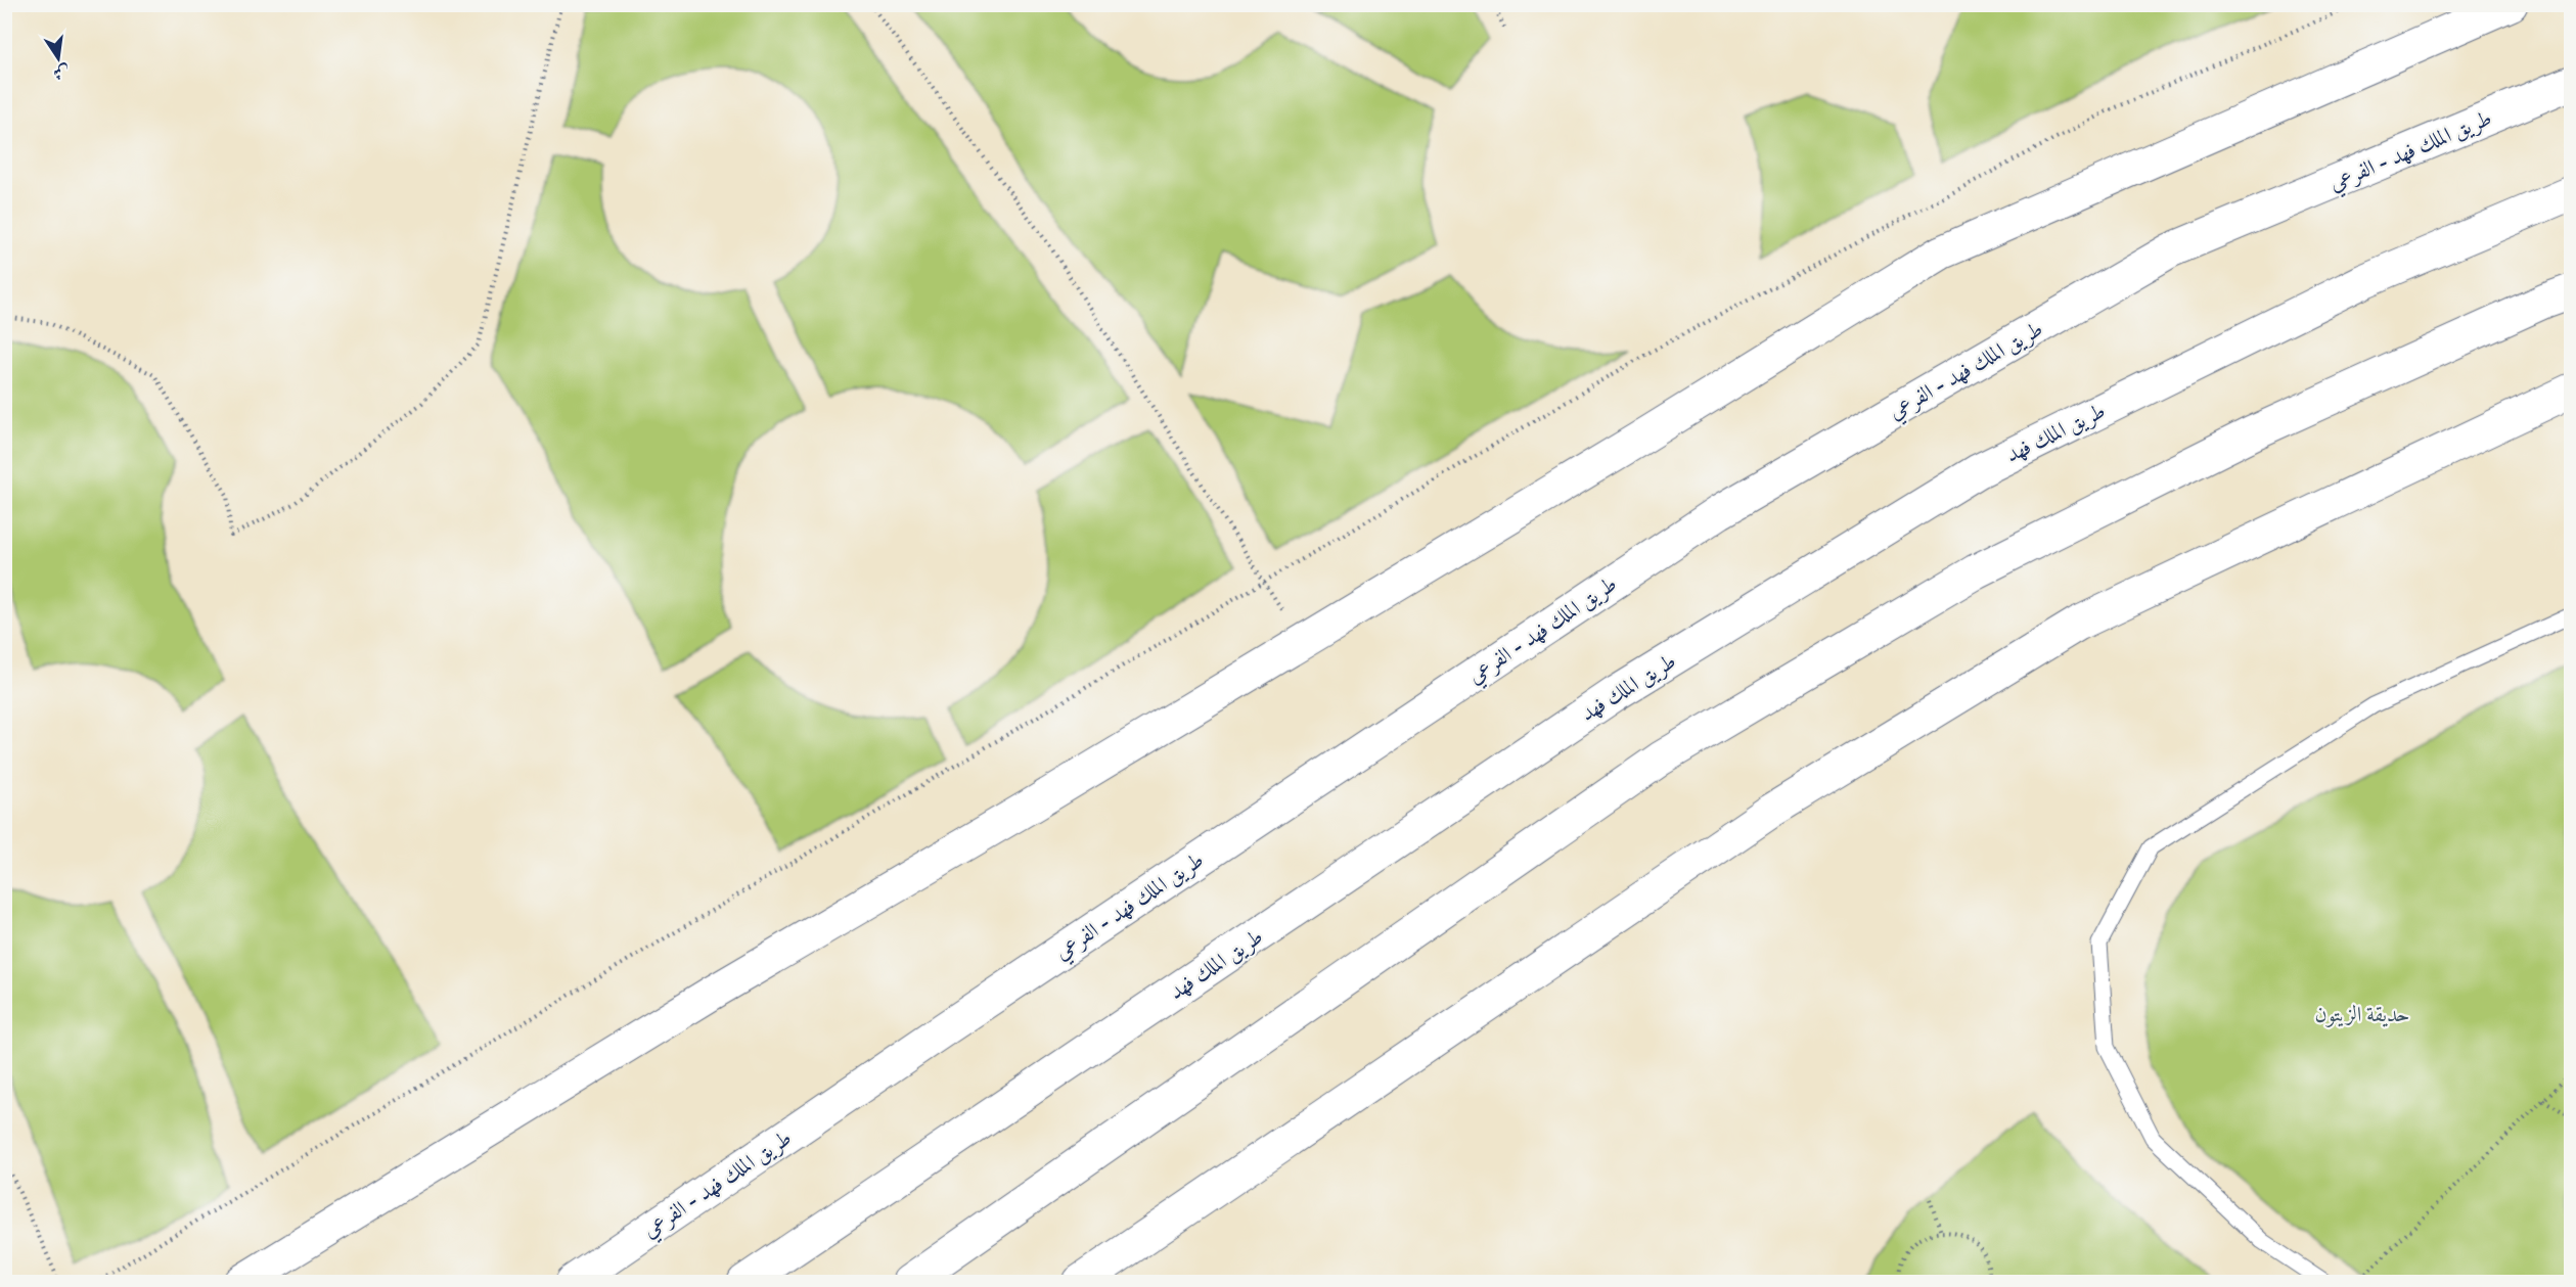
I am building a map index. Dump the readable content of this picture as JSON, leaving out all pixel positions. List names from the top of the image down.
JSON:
{
  "streets": {
    "main road": ["طريق الملك فهد - الفرعي", "طريق الملك فهد"]
  },
  "parks": ["حديقة الزيتون"],
  "north": "bottom"
}
